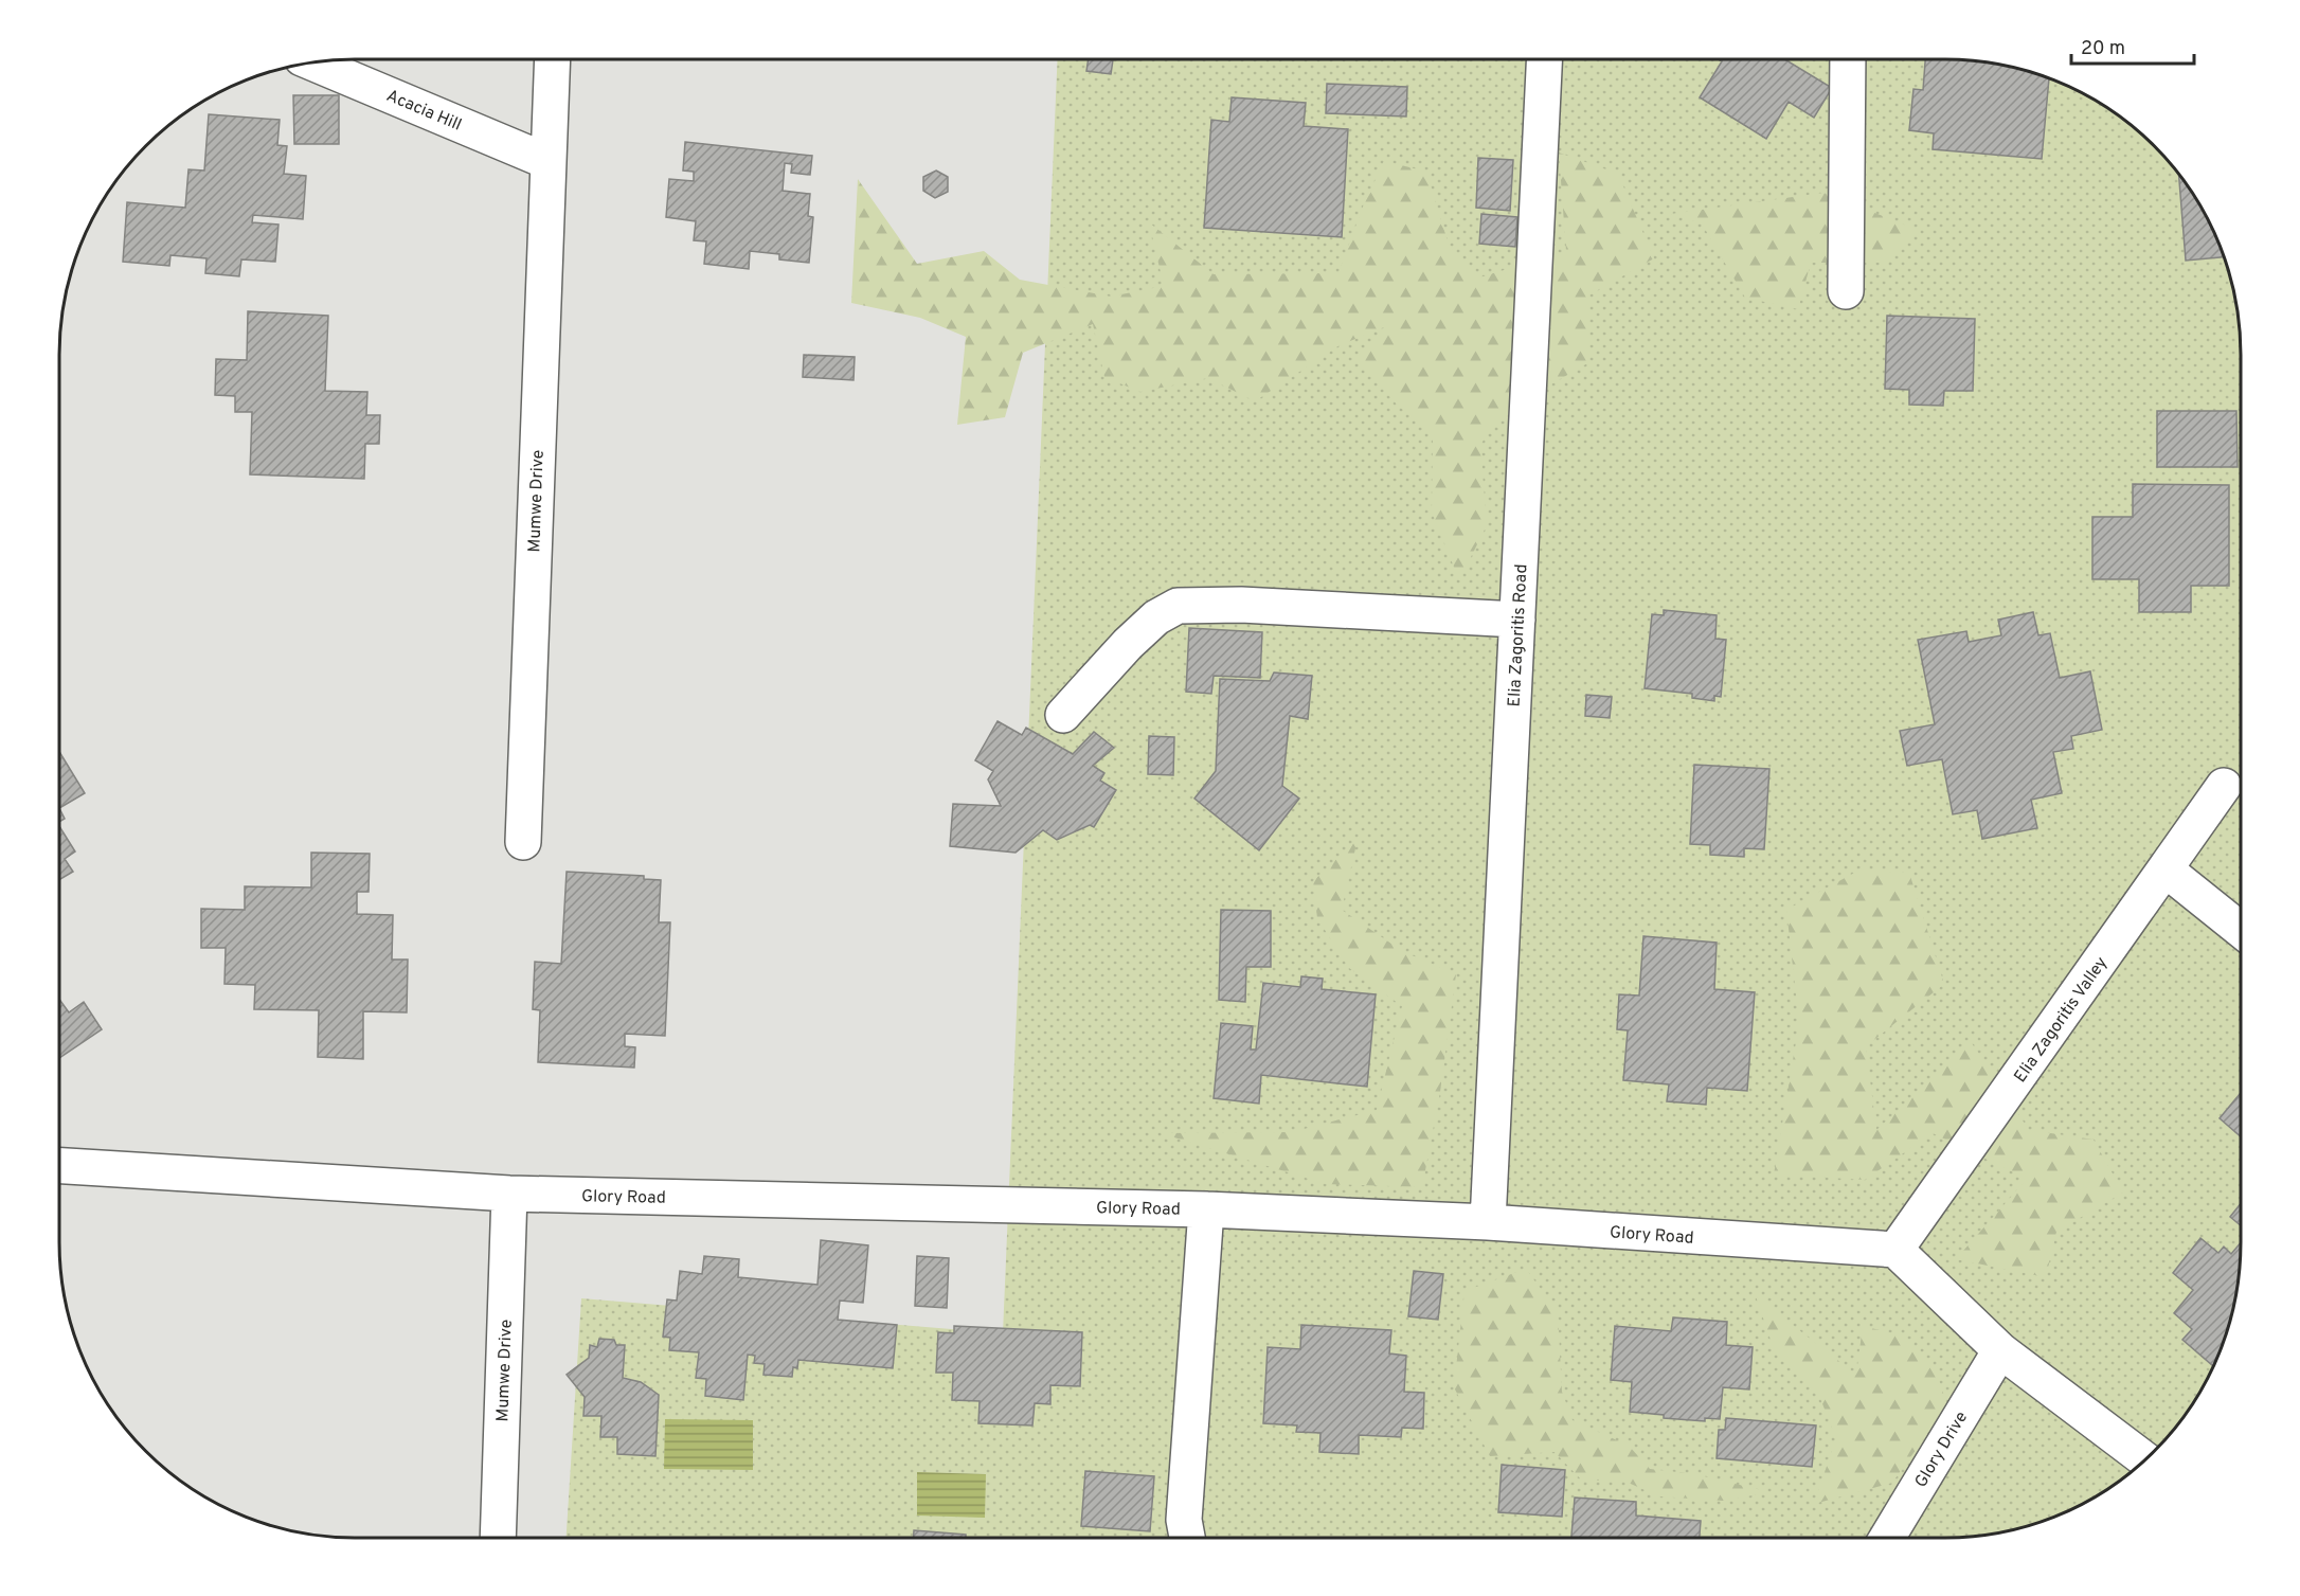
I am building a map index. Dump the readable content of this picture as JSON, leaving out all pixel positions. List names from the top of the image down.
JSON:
{
  "streets": {
    "street": [
      "Acacia Hill",
      "Mumwe Drive",
      "Elia Zagoritis Road",
      "Elia Zagoritis Valley",
      "Glory Road",
      "Glory Drive"
    ]
  },
  "crossings": [
    ["Acacia Hill", "Mumwe Drive"],
    ["Mumwe Drive", "Glory Road"],
    ["Elia Zagoritis Road", "Glory Road"],
    ["Elia Zagoritis Valley", "Glory Road"]
  ],
  "scale_bar": "20 m"
}
